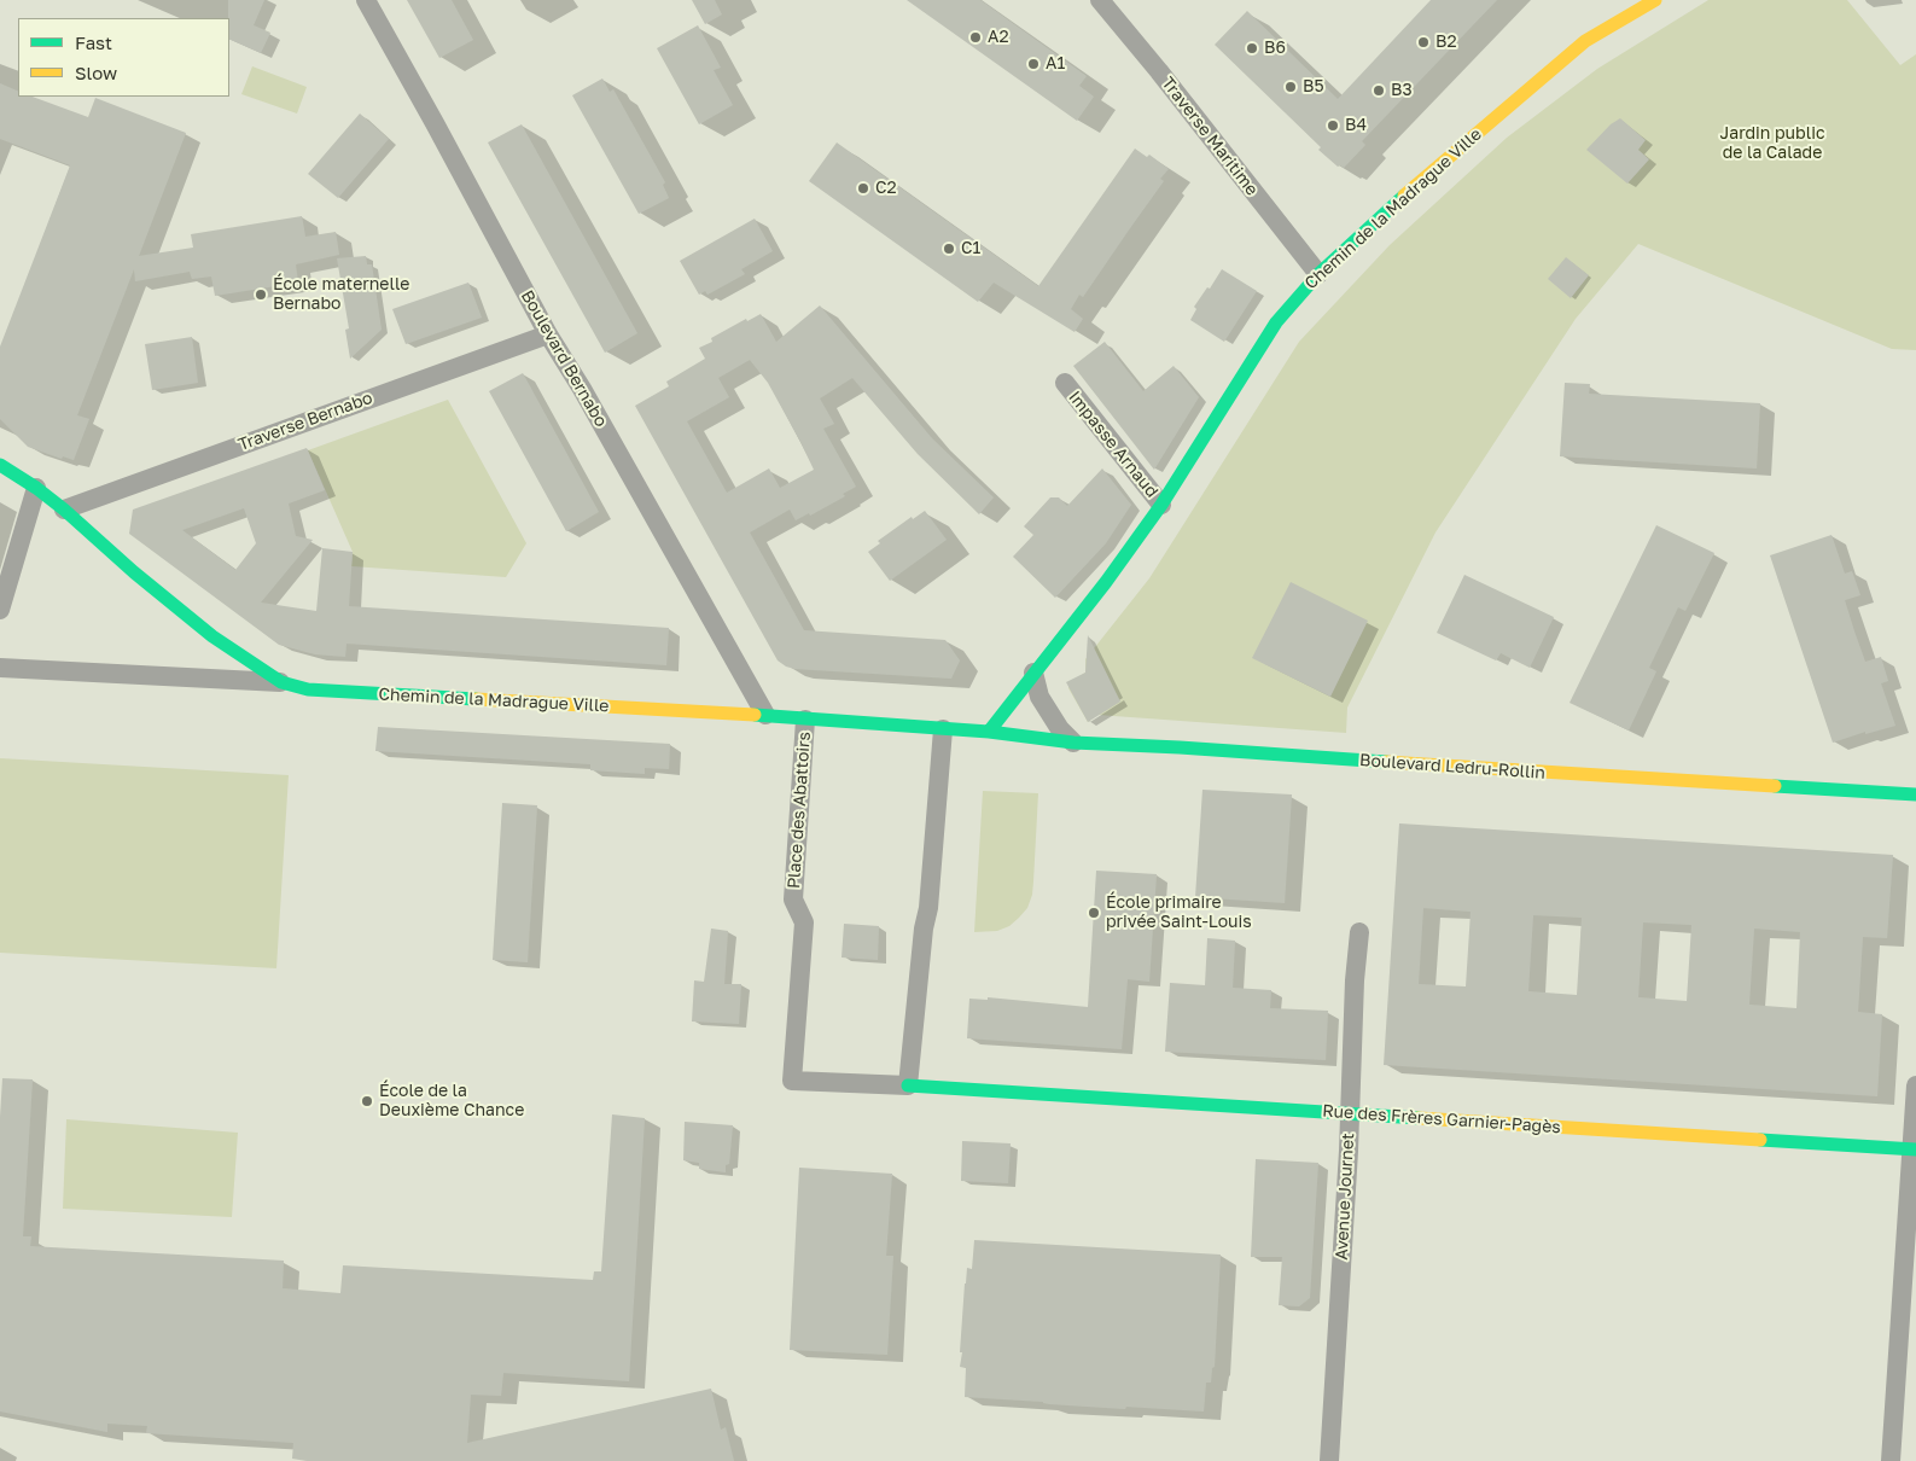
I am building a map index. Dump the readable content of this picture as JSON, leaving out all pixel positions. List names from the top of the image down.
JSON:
{
  "streets": {
    "street": [
      "Traverse Maritime",
      "Chemin de la Madrague Ville",
      "Boulevard Bernabo",
      "Traverse Bernabo",
      "Impasse Arnaud",
      "Boulevard Ledru-Rollin",
      "Place des Abattoirs",
      "Rue des Frères Garnier-Pagès",
      "Avenue Journet"
    ]
  },
  "crossings": [
    ["Traverse Maritime", "Chemin de la Madrague Ville"],
    ["Chemin de la Madrague Ville", "Boulevard Bernabo"],
    ["Chemin de la Madrague Ville", "Traverse Bernabo"],
    ["Chemin de la Madrague Ville", "Impasse Arnaud"],
    ["Chemin de la Madrague Ville", "Boulevard Ledru-Rollin"],
    ["Chemin de la Madrague Ville", "Place des Abattoirs"],
    ["Boulevard Bernabo", "Traverse Bernabo"],
    ["Place des Abattoirs", "Rue des Frères Garnier-Pagès"],
    ["Rue des Frères Garnier-Pagès", "Avenue Journet"]
  ],
  "parks": ["Jardin public de la Calade"],
  "places": [
    "A2",
    "B2",
    "B6",
    "A1",
    "B5",
    "B3",
    "B4",
    "C2",
    "C1",
    "École maternelle Bernabo",
    "École primaire privée Saint-Louis",
    "École de la Deuxième Chance"
  ],
  "legend": ["Fast", "Slow"]
}
